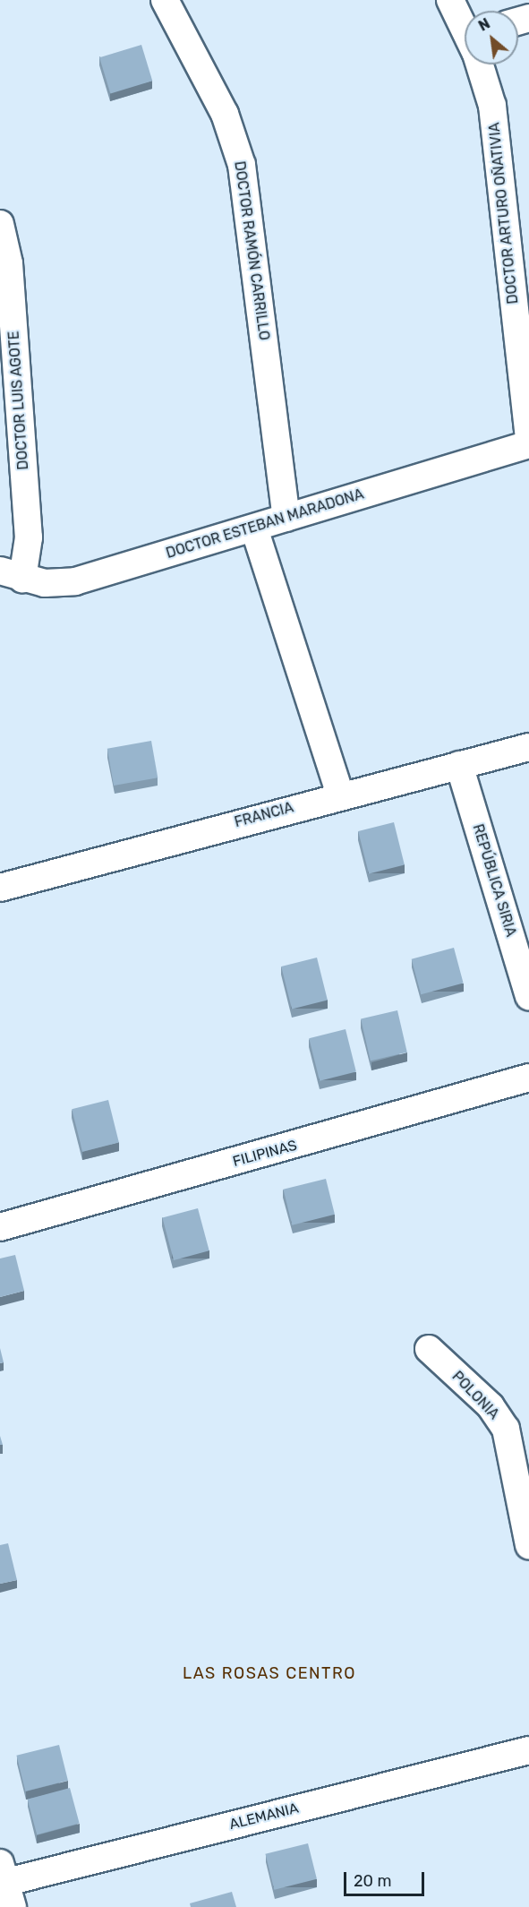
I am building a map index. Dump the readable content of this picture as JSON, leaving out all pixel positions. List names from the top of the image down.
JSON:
{
  "streets": {
    "street": [
      "DOCTOR ARTURO OÑATIVIA",
      "DOCTOR RAMÓN CARRILLO",
      "DOCTOR LUIS AGOTE",
      "DOCTOR ESTEBAN MARADONA",
      "FRANCIA",
      "REPÚBLICA SIRIA",
      "FILIPINAS",
      "POLONIA",
      "ALEMANIA"
    ]
  },
  "crossings": [
    ["DOCTOR RAMÓN CARRILLO", "DOCTOR ESTEBAN MARADONA"],
    ["DOCTOR LUIS AGOTE", "DOCTOR ESTEBAN MARADONA"],
    ["FRANCIA", "REPÚBLICA SIRIA"]
  ],
  "districts": ["LAS ROSAS CENTRO"],
  "scale_bar": "20 m",
  "north": "top left"
}
